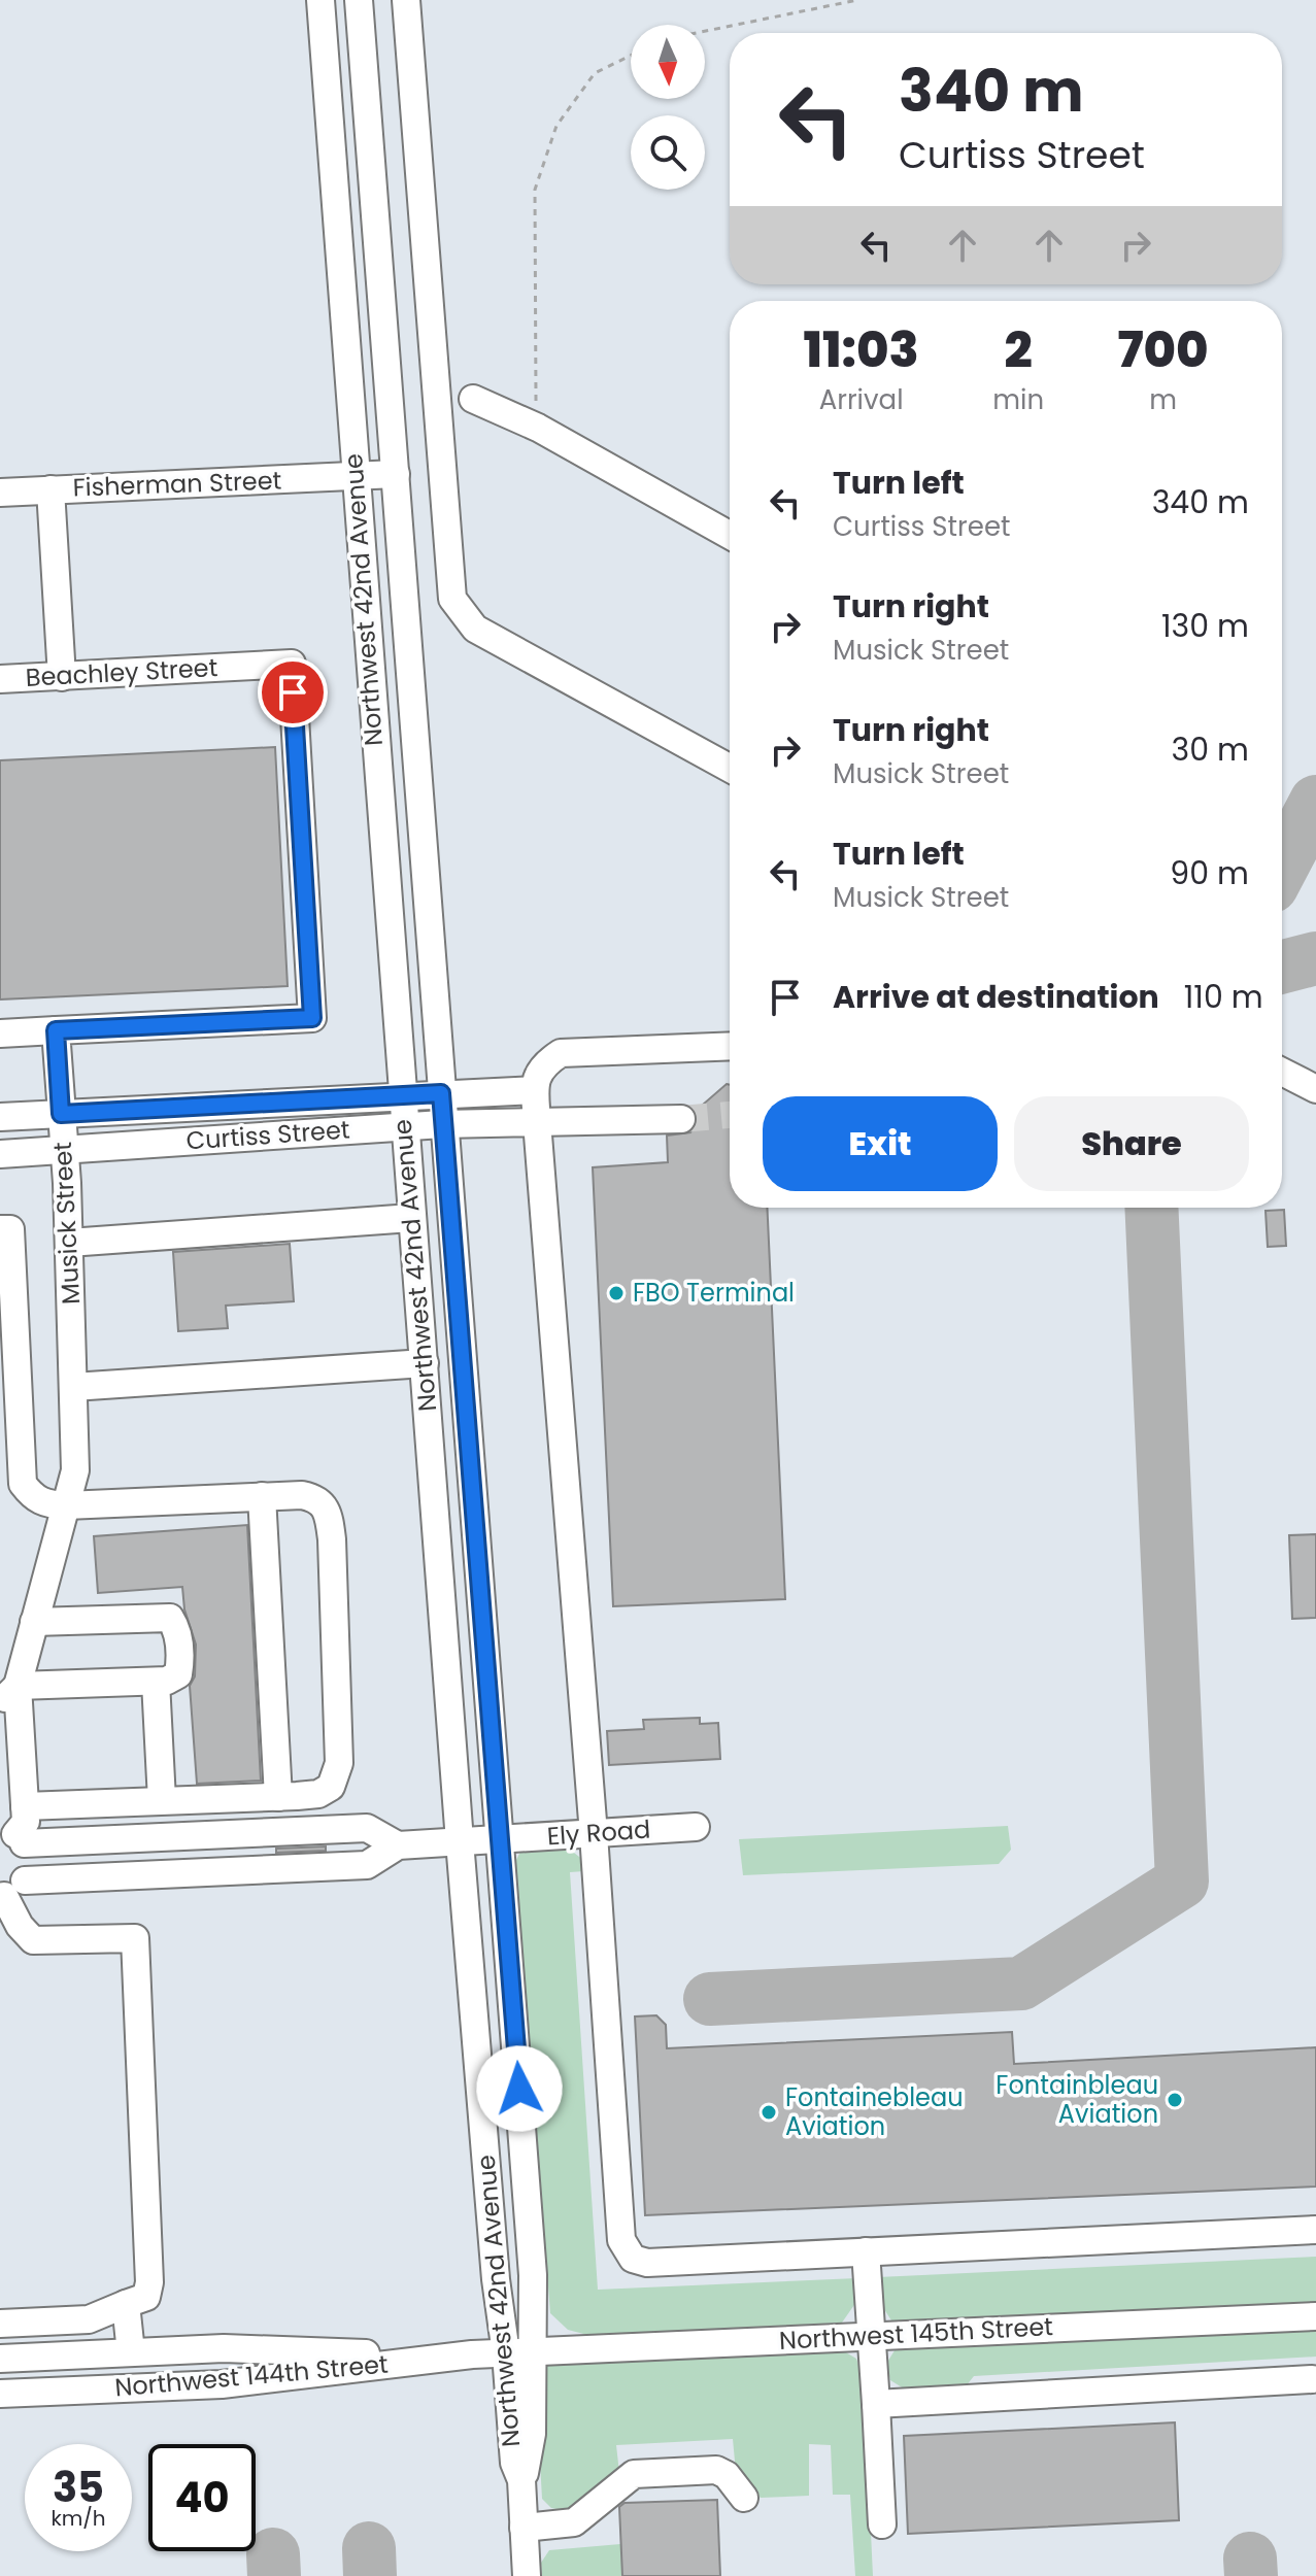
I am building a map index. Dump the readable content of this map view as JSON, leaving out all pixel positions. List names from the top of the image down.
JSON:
{
  "streets": {
    "street": [
      "Fisherman Street",
      "Northwest 42nd Avenue",
      "Beachley Street",
      "Curtiss Street",
      "Musick Street",
      "Ely Road",
      "Northwest 145th Street",
      "Northwest 144th Street"
    ]
  },
  "crossings": [
    ["Fisherman Street", "Northwest 42nd Avenue"],
    ["Northwest 42nd Avenue", "Curtiss Street"],
    ["Northwest 42nd Avenue", "Ely Road"],
    ["Northwest 42nd Avenue", "Northwest 145th Street"],
    ["Northwest 42nd Avenue", "Northwest 144th Street"],
    ["Beachley Street", "Musick Street"],
    ["Curtiss Street", "Musick Street"],
    ["Northwest 145th Street", "Northwest 144th Street"]
  ],
  "places": ["FBO Terminal", "Fontainbleau Aviation", "Fontainebleau Aviation"],
  "north": "bottom",
  "page": {
    "turn": ["340 m", "Curtiss Street"],
    "eta": [
      "11:03",
      "Arrival",
      "2",
      "min",
      "700",
      "m"
    ],
    "list": [
      {
        "name": "Turn left",
        "note": "Curtiss Street",
        "value": "340 m"
      },
      {
        "name": "Turn right",
        "note": "Musick Street",
        "value": "130 m"
      },
      {
        "name": "Turn right",
        "note": "Musick Street",
        "value": "30 m"
      },
      {
        "name": "Turn left",
        "note": "Musick Street",
        "value": "90 m"
      },
      {
        "name": "Arrive at destination",
        "value": "110 m"
      }
    ],
    "buttons": ["Exit", "Share"],
    "speed": "35 km/h",
    "limit": "40"
  }
}
